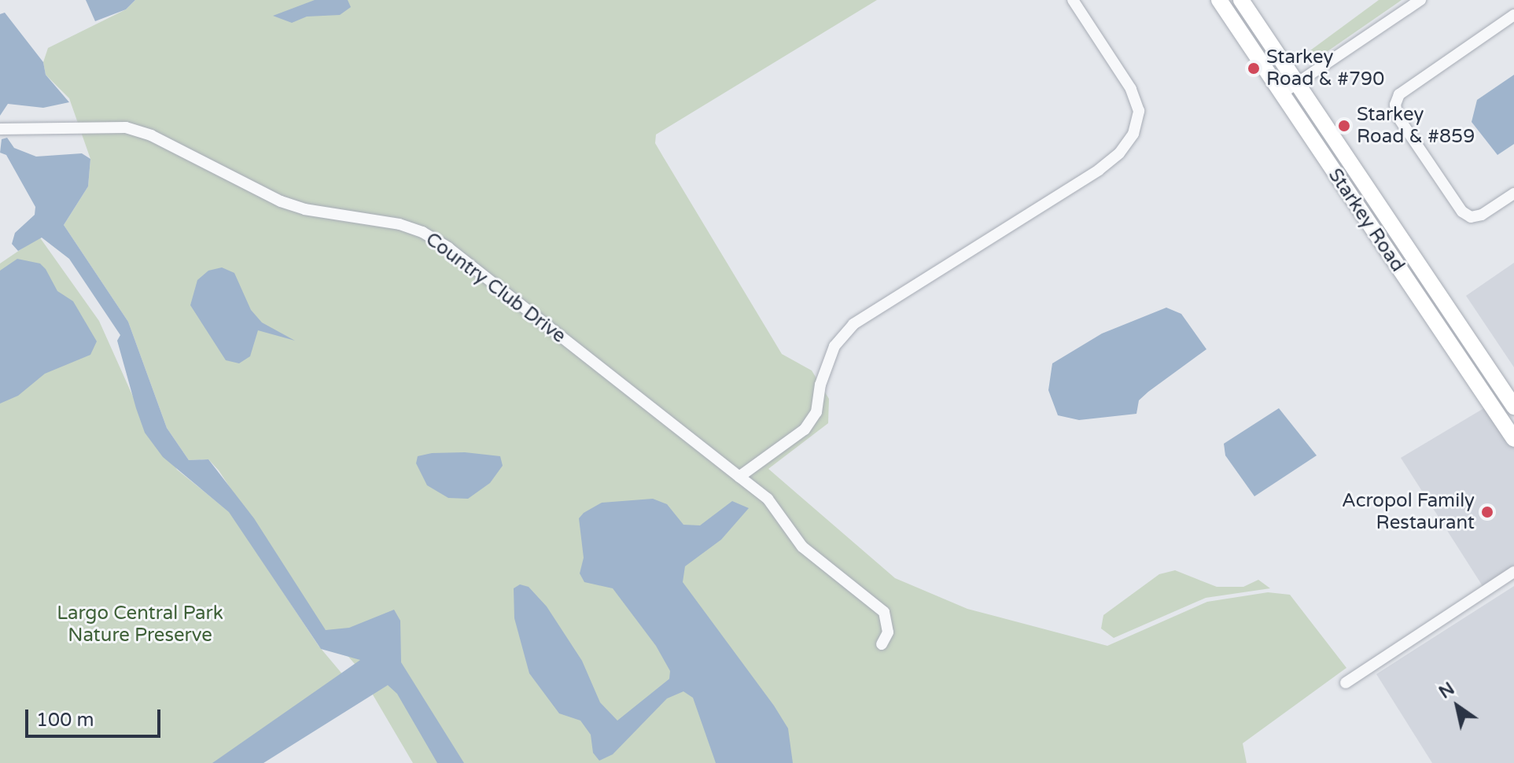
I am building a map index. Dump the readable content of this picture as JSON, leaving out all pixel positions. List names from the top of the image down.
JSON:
{
  "streets": {
    "main road": ["Starkey Road"],
    "street": ["Country Club Drive"]
  },
  "parks": ["Largo Central Park Nature Preserve"],
  "places": ["Starkey Road & #790", "Starkey Road & #859", "Acropol Family Restaurant"],
  "scale_bar": "100 m",
  "north": "top left"
}
